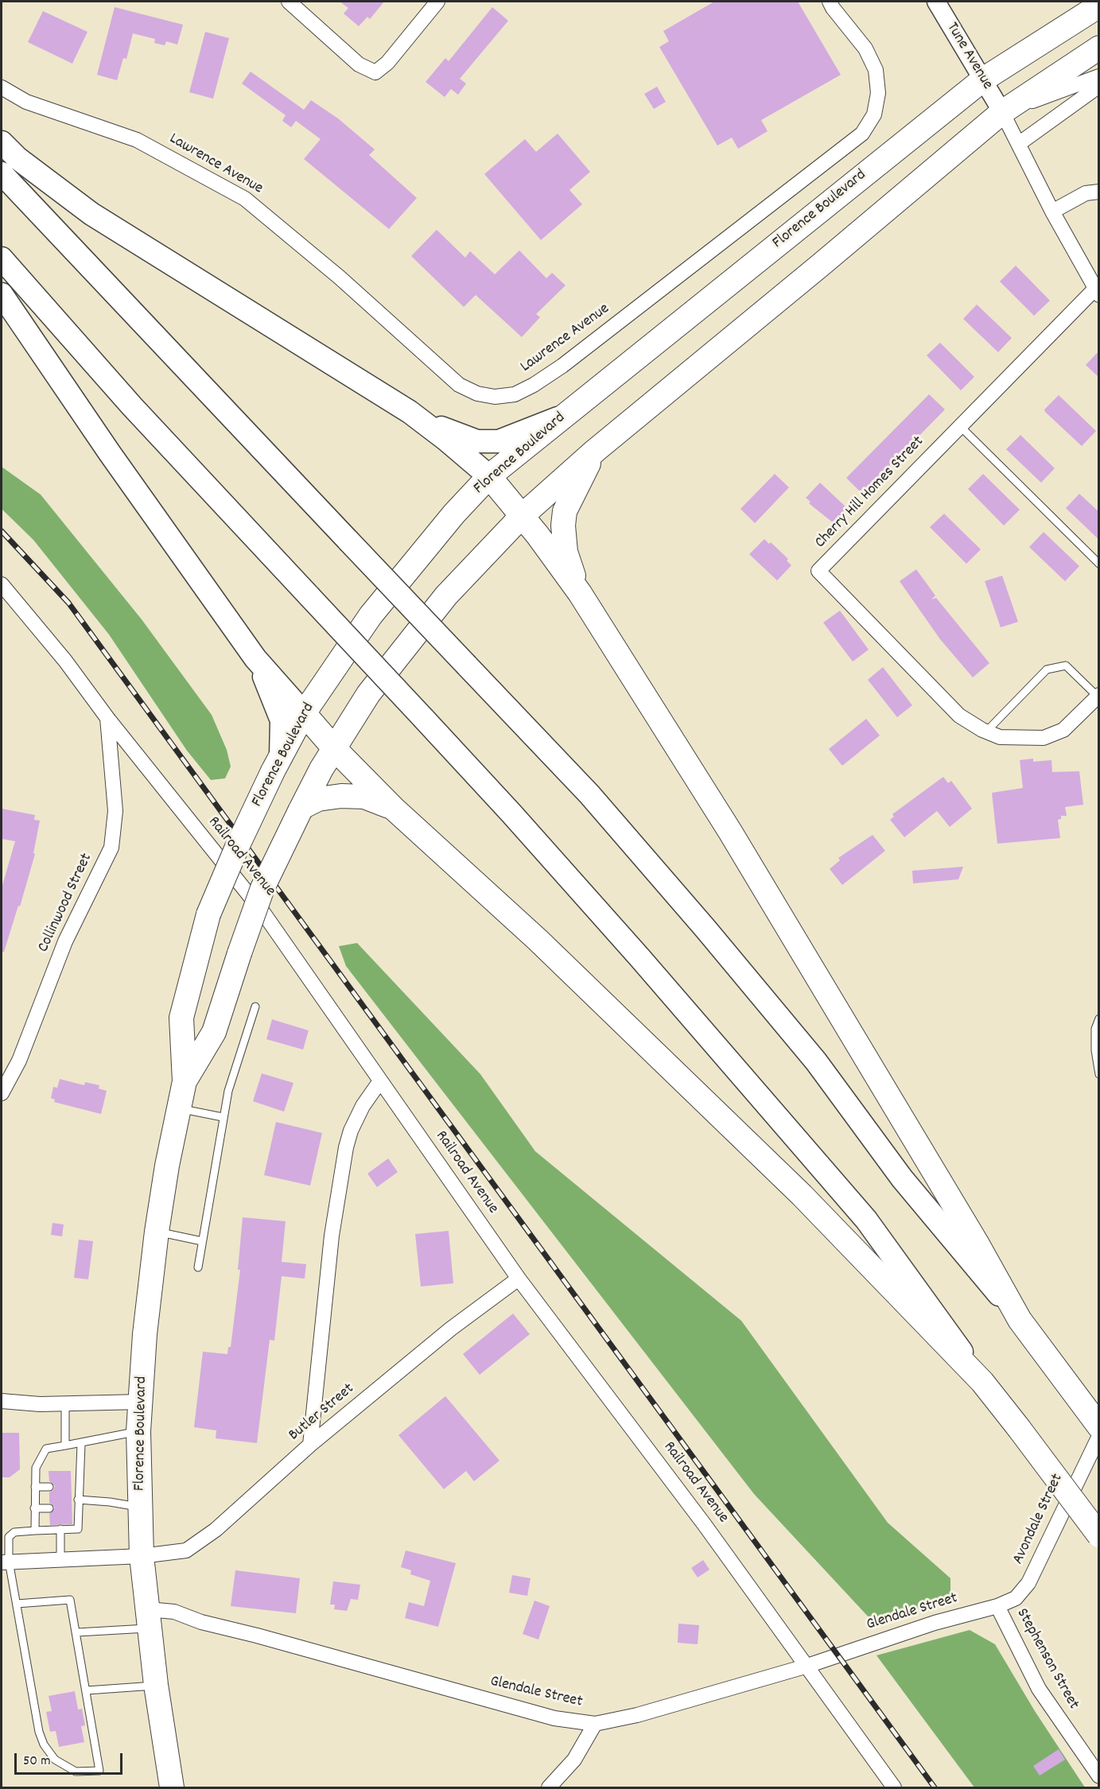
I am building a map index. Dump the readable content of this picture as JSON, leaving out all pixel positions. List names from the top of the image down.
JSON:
{
  "streets": {
    "highway": ["Florence Boulevard"],
    "street": [
      "Tune Avenue",
      "Lawrence Avenue",
      "Cherry Hill Homes Street",
      "Railroad Avenue",
      "Collinwood Street",
      "Butler Street",
      "Avondale Street",
      "Glendale Street",
      "Stephenson Street"
    ]
  },
  "crossings": [
    ["Tune Avenue", "Florence Boulevard"],
    ["Florence Boulevard", "Butler Street"],
    ["Florence Boulevard", "Glendale Street"],
    ["Railroad Avenue", "Collinwood Street"],
    ["Railroad Avenue", "Butler Street"],
    ["Railroad Avenue", "Glendale Street"],
    ["Avondale Street", "Glendale Street"],
    ["Avondale Street", "Stephenson Street"],
    ["Glendale Street", "Stephenson Street"]
  ],
  "scale_bar": "50 m"
}
